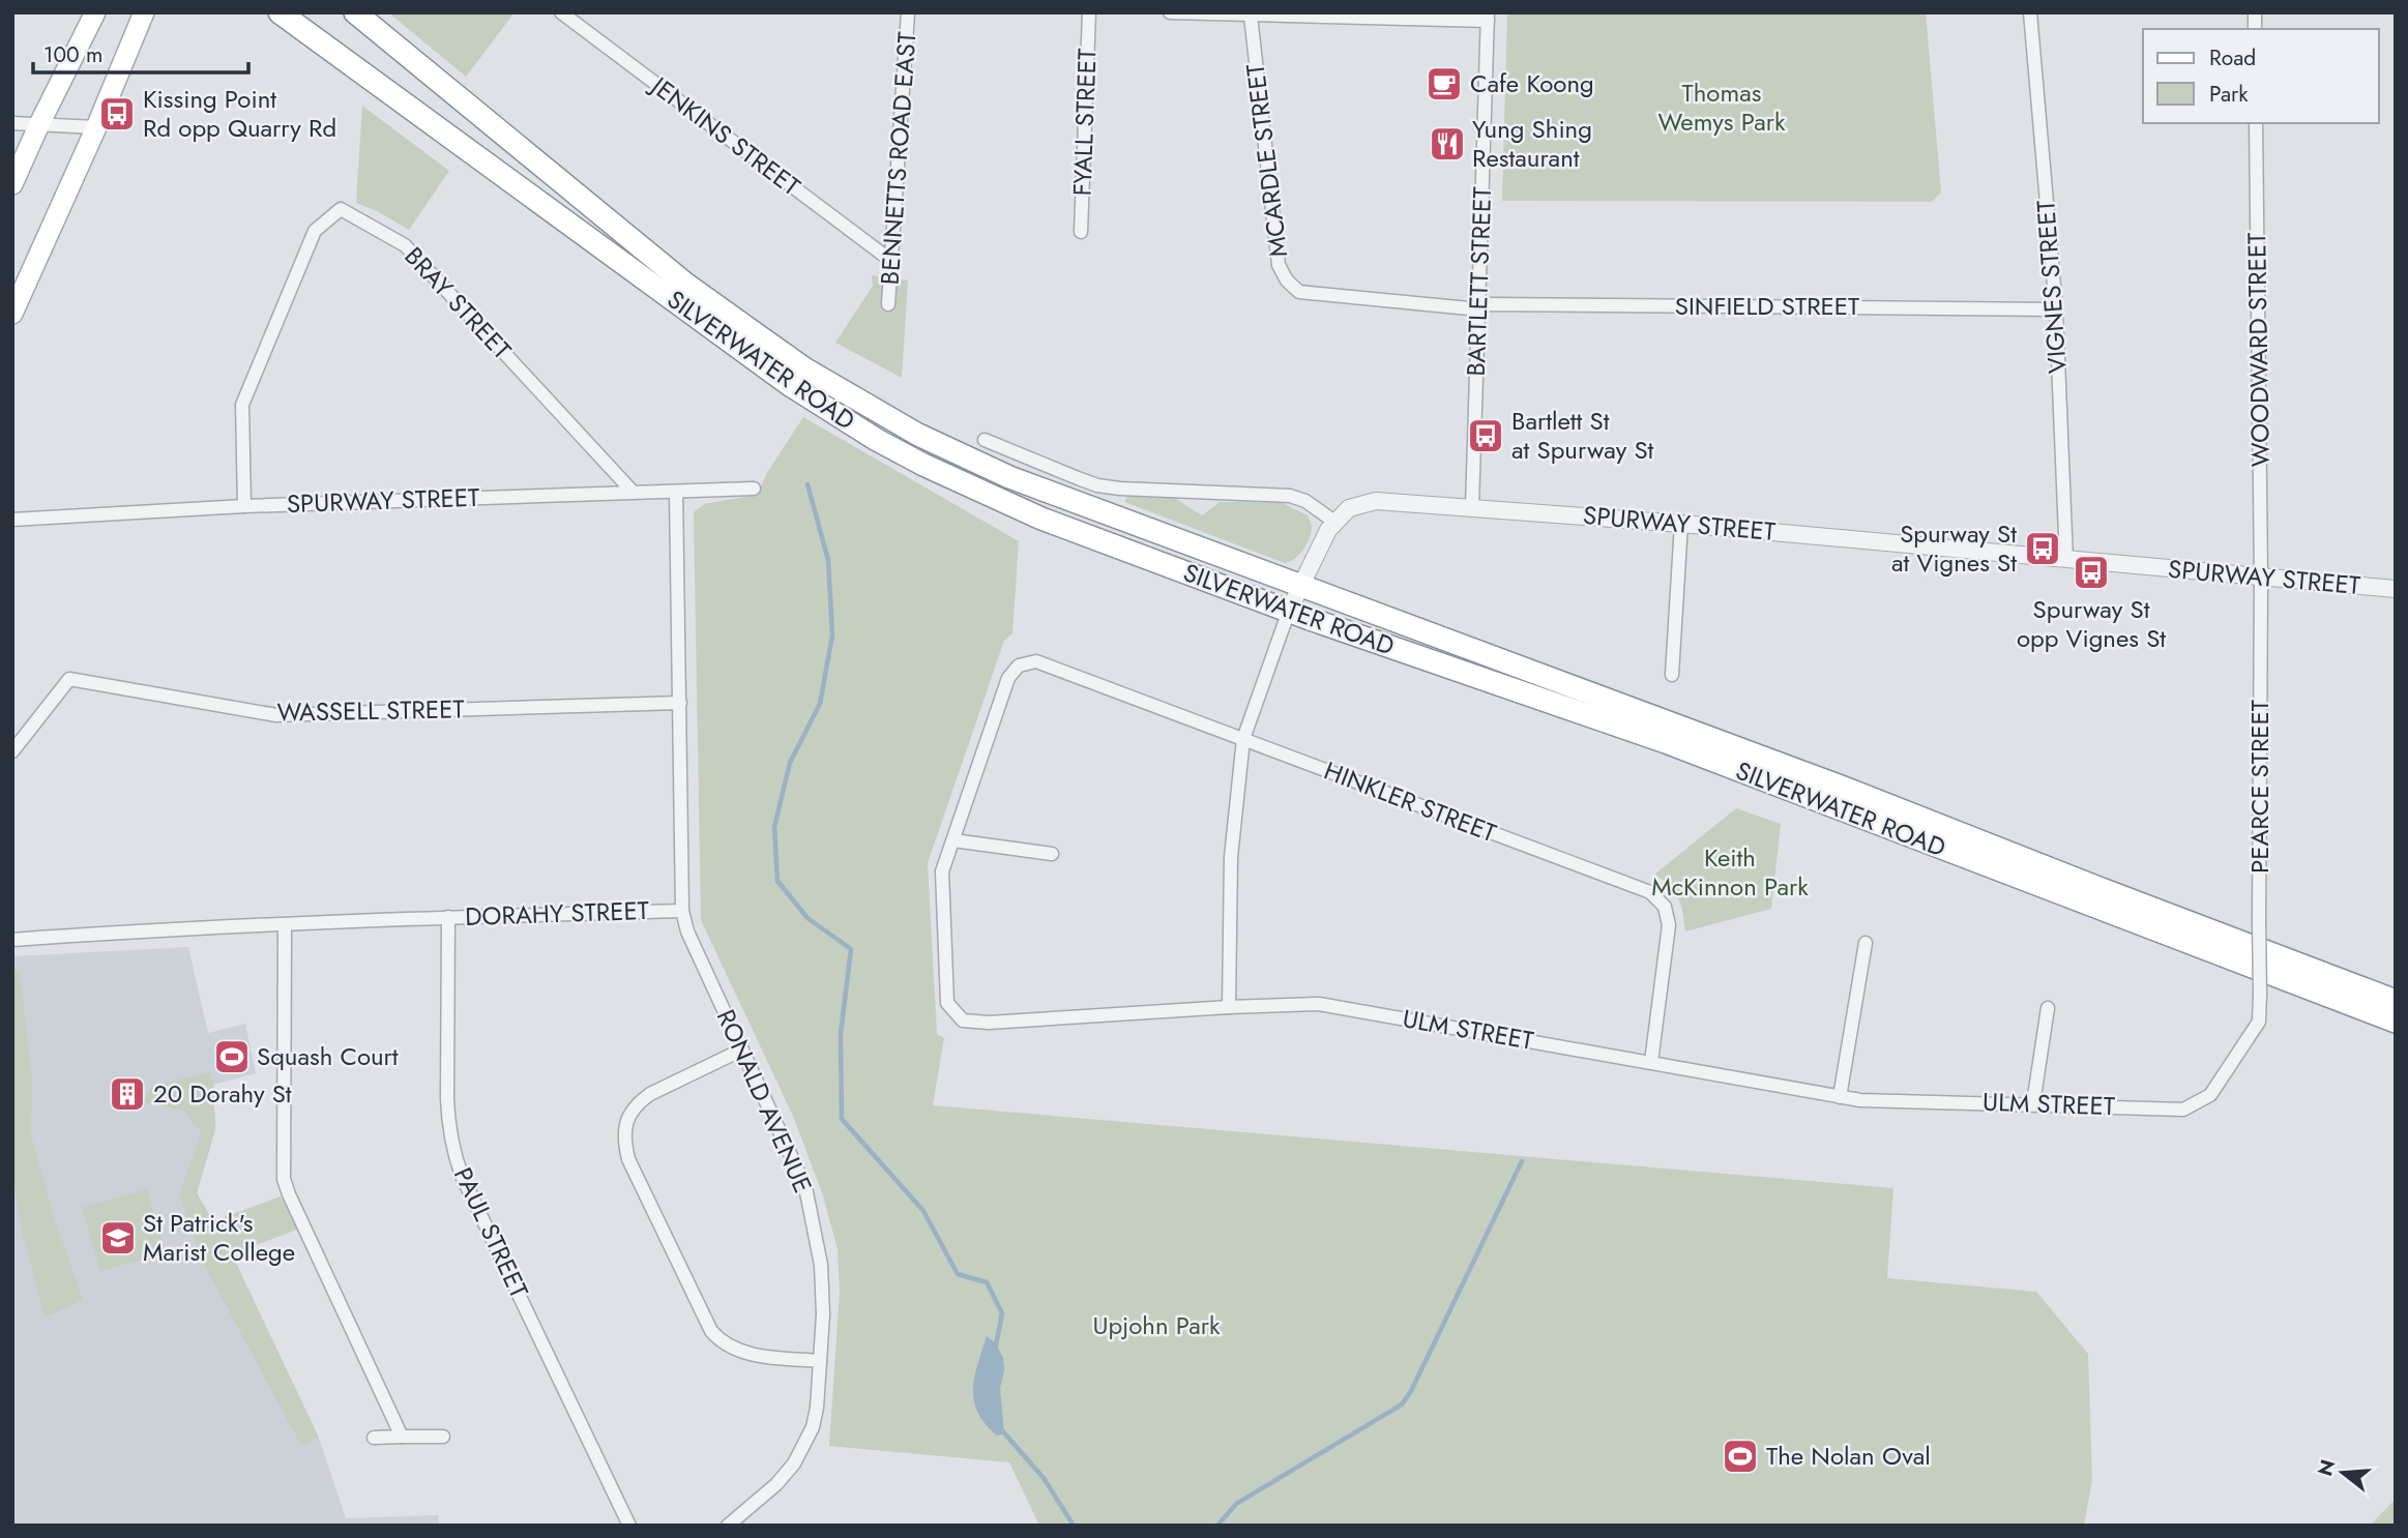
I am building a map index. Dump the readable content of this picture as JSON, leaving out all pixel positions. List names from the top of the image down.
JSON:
{
  "streets": {
    "highway": ["SILVERWATER ROAD"],
    "street": [
      "FYALL STREET",
      "JENKINS STREET",
      "BENNETTS ROAD EAST",
      "MCARDLE STREET",
      "BARTLETT STREET",
      "VIGNES STREET",
      "BRAY STREET",
      "SINFIELD STREET",
      "WOODWARD STREET",
      "SPURWAY STREET",
      "WASSELL STREET",
      "PEARCE STREET",
      "HINKLER STREET",
      "DORAHY STREET",
      "ULM STREET",
      "RONALD AVENUE",
      "PAUL STREET"
    ]
  },
  "crossings": [
    ["JENKINS STREET", "BENNETTS ROAD EAST"],
    ["MCARDLE STREET", "BARTLETT STREET"],
    ["MCARDLE STREET", "SINFIELD STREET"],
    ["BARTLETT STREET", "SINFIELD STREET"],
    ["BARTLETT STREET", "SPURWAY STREET"],
    ["VIGNES STREET", "SINFIELD STREET"],
    ["VIGNES STREET", "SPURWAY STREET"],
    ["BRAY STREET", "SPURWAY STREET"],
    ["WOODWARD STREET", "SPURWAY STREET"],
    ["WOODWARD STREET", "PEARCE STREET"],
    ["SPURWAY STREET", "PEARCE STREET"],
    ["SPURWAY STREET", "DORAHY STREET"],
    ["WASSELL STREET", "DORAHY STREET"],
    ["PEARCE STREET", "ULM STREET"],
    ["HINKLER STREET", "ULM STREET"],
    ["DORAHY STREET", "RONALD AVENUE"],
    ["DORAHY STREET", "PAUL STREET"]
  ],
  "parks": ["Thomas Wemys Park", "Keith McKinnon Park", "Upjohn Park"],
  "places": {
    "cafe": ["Cafe Koong"],
    "bus stop": [
      "Kissing Point Rd opp Quarry Rd",
      "Bartlett St at Spurway St",
      "Spurway St at Vignes St",
      "Spurway St opp Vignes St"
    ],
    "restaurant": ["Yung Shing Restaurant"],
    "sports": ["Squash Court", "The Nolan Oval"],
    "building": ["20 Dorahy St"],
    "school or university": ["St Patrick's Marist College"]
  },
  "legend": ["Road", "Park"],
  "scale_bar": "100 m",
  "north": "left"
}
